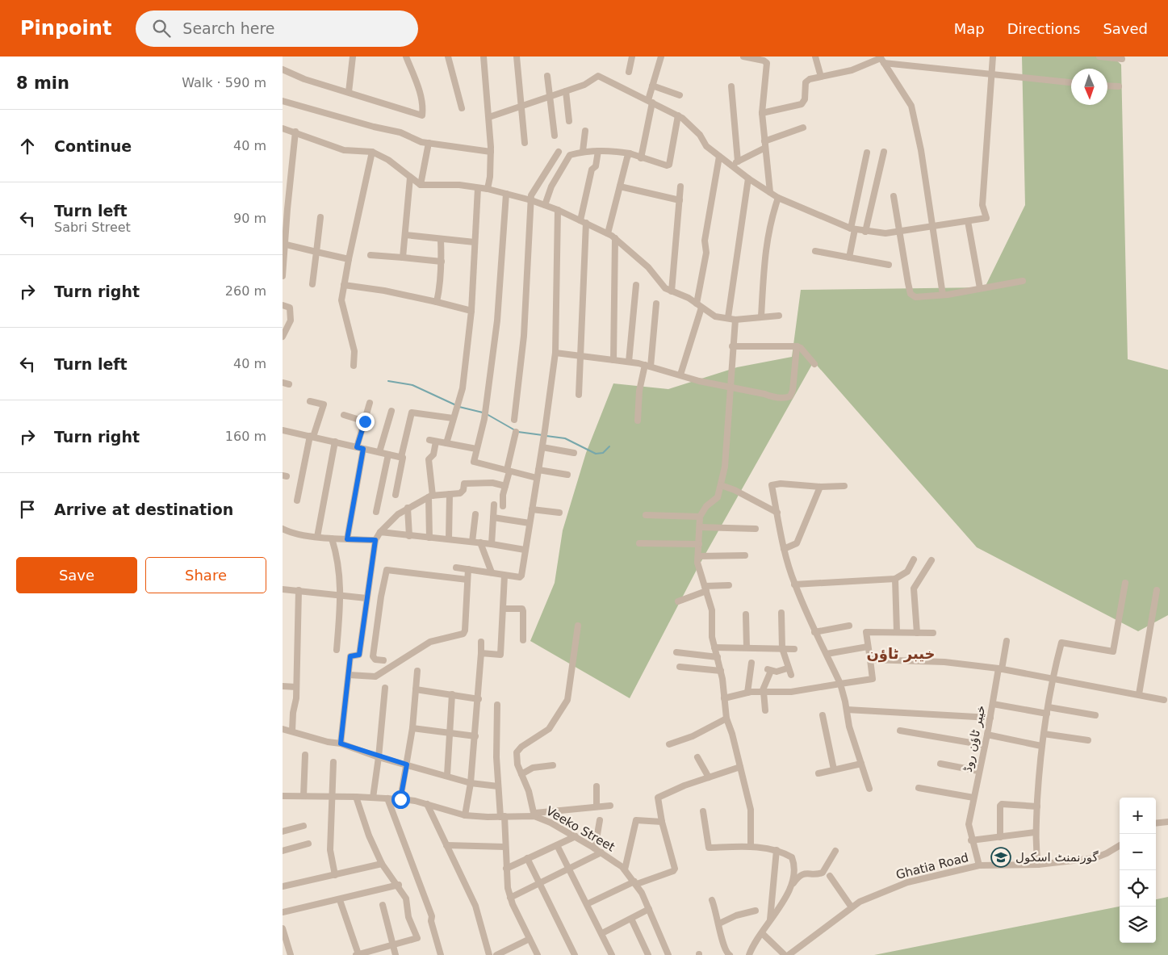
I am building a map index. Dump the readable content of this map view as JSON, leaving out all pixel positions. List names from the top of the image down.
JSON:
{
  "streets": {
    "street": ["خیبر ٹاؤن روڈ", "Veeko Street", "Ghatia Road"]
  },
  "crossings": [
    ["خیبر ٹاؤن روڈ", "Ghatia Road"]
  ],
  "districts": ["خیبر ٹاؤن"],
  "places": {
    "school or university": ["گورنمنٹ اسکول"]
  },
  "north": "bottom",
  "page": {
    "header": "Pinpoint",
    "search": "Search here",
    "nav": ["Map", "Directions", "Saved"],
    "heading": ["8 min", "Walk · 590 m"],
    "list": [
      ["Continue", "40 m"],
      ["Turn left", "Sabri Street", "90 m"],
      ["Turn right", "260 m"],
      ["Turn left", "40 m"],
      ["Turn right", "160 m"],
      "Arrive at destination"
    ],
    "buttons": ["Save", "Share"],
    "map_buttons": ["+", "−"]
  }
}
